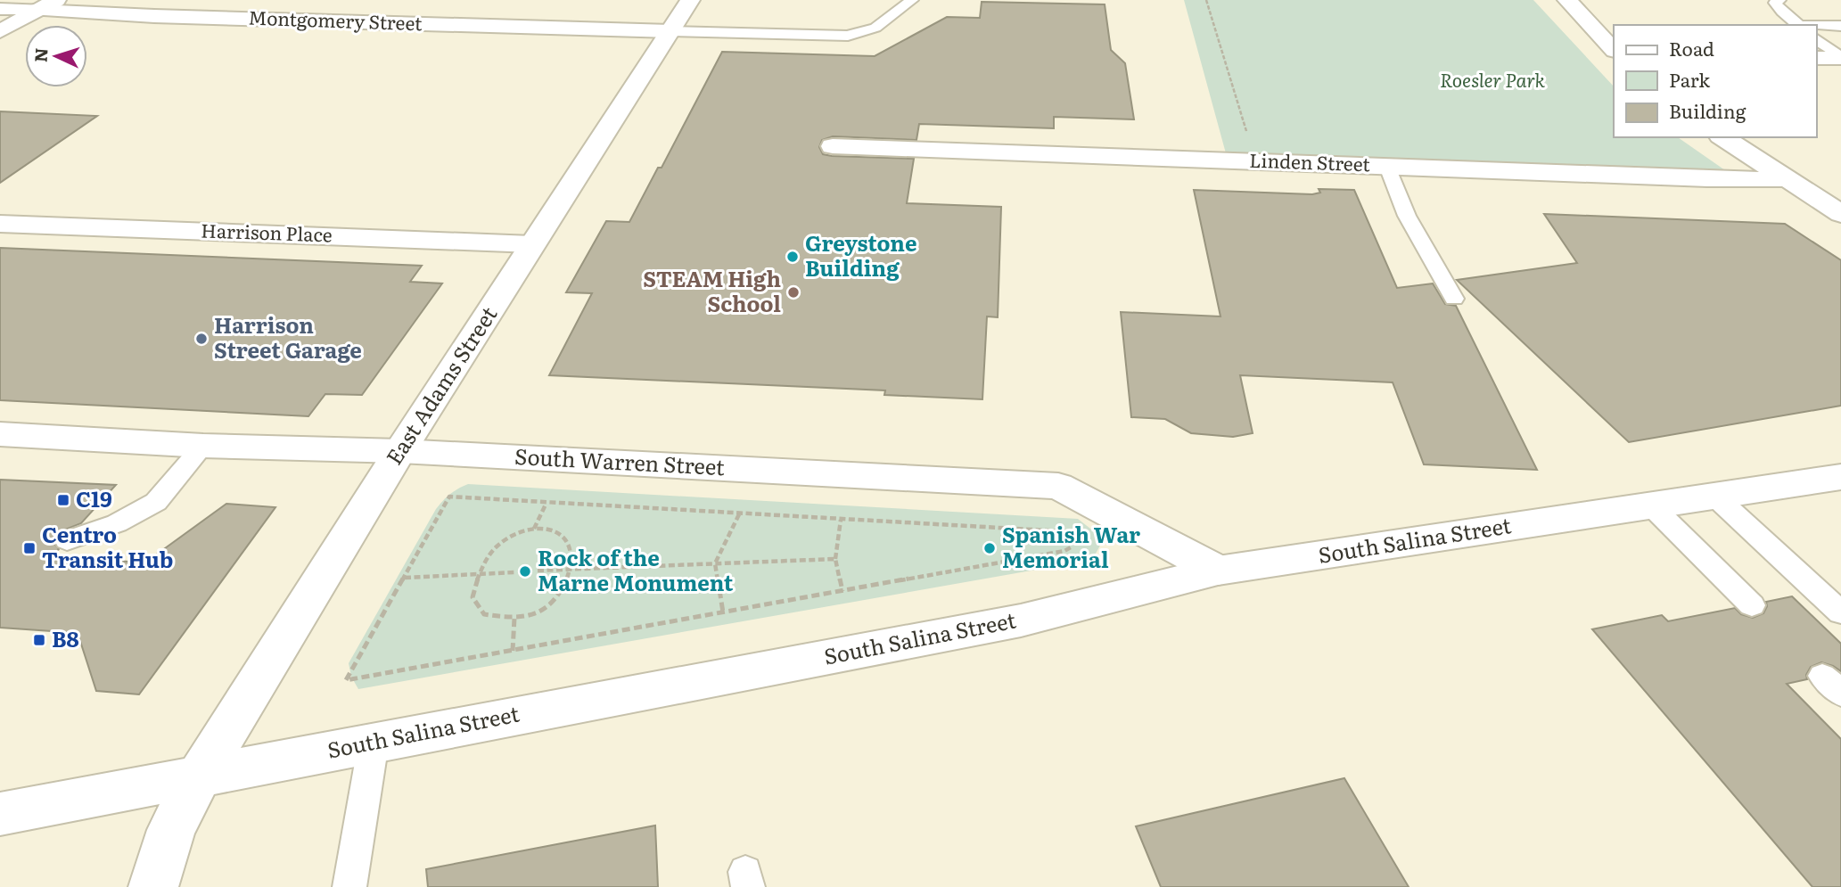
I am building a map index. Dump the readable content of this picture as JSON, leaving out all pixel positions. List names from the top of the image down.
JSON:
{
  "streets": {
    "street": [
      "Montgomery Street",
      "Linden Street",
      "Harrison Place",
      "East Adams Street",
      "South Warren Street",
      "South Salina Street"
    ]
  },
  "crossings": [
    ["Montgomery Street", "East Adams Street"],
    ["Harrison Place", "East Adams Street"],
    ["East Adams Street", "South Warren Street"],
    ["East Adams Street", "South Salina Street"],
    ["South Warren Street", "South Salina Street"]
  ],
  "parks": ["Roesler Park"],
  "places": {
    "other": [
      "Greystone Building",
      "STEAM High School",
      "Harrison Street Garage",
      "Spanish War Memorial",
      "Rock of the Marne Monument"
    ],
    "transit": ["C19", "Centro Transit Hub", "B8"]
  },
  "legend": ["Road", "Park", "Building"],
  "north": "left"
}
